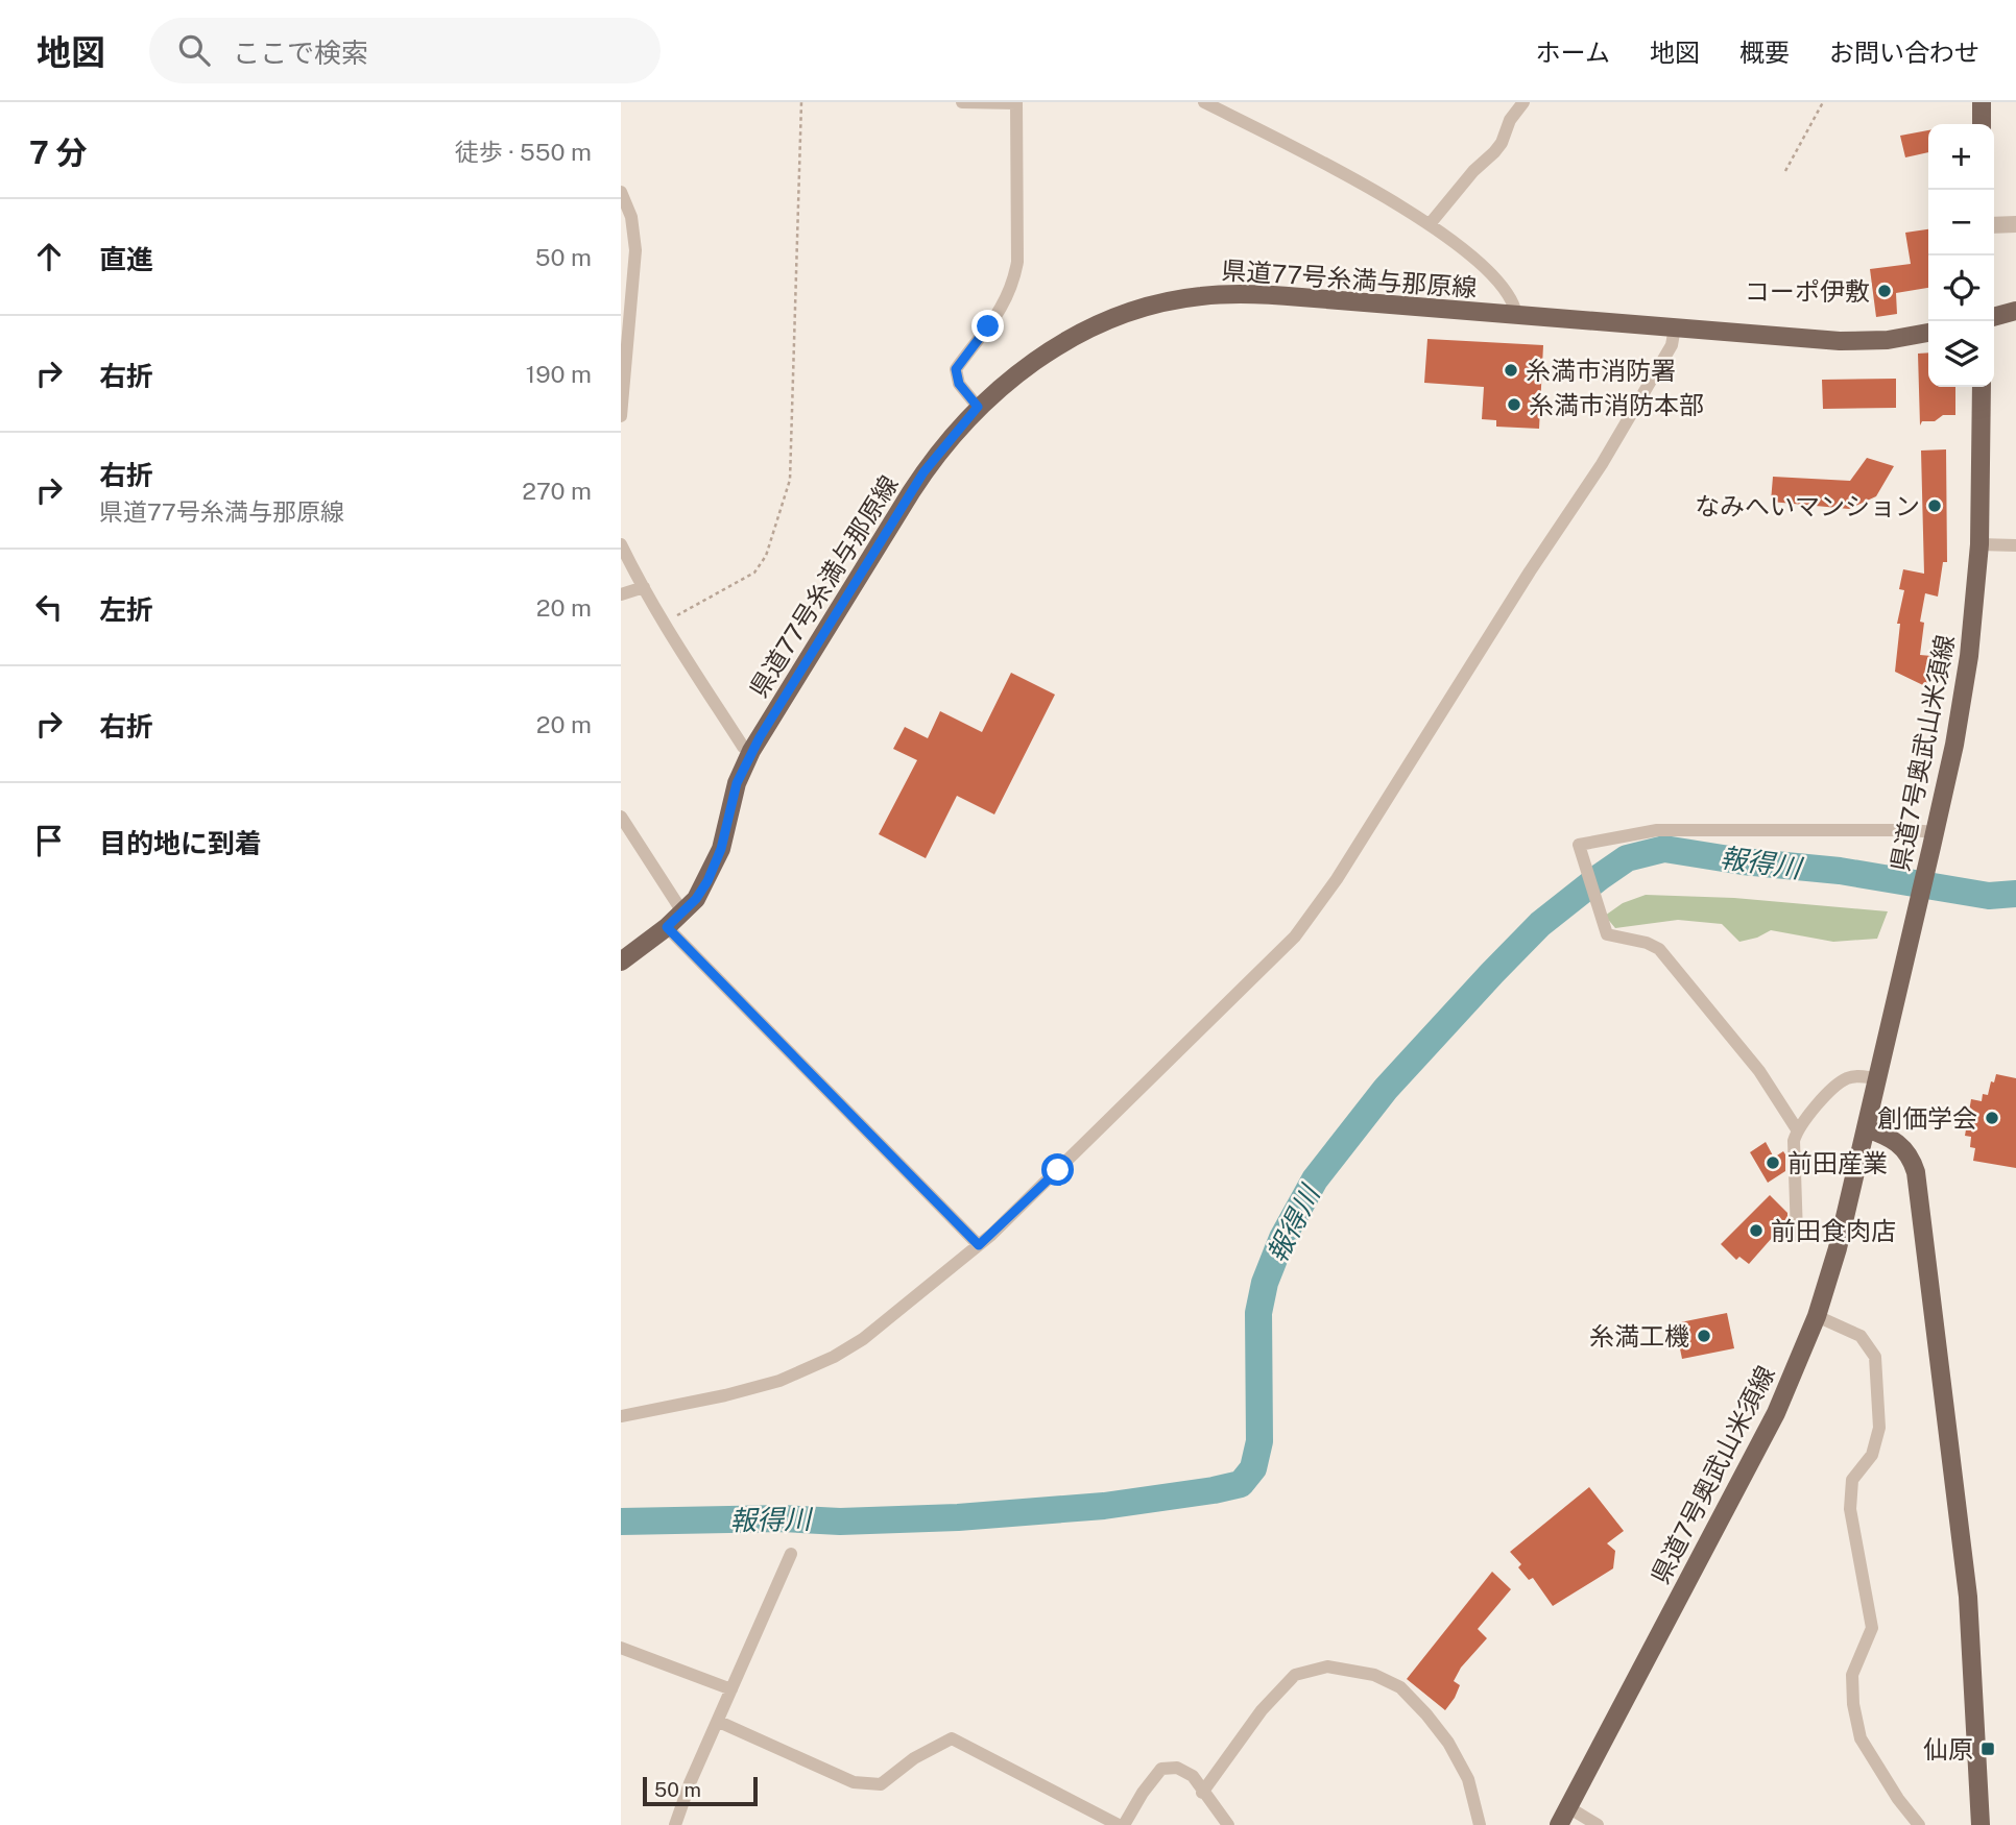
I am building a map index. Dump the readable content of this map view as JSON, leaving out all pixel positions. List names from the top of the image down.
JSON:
{
  "streets": {
    "main road": ["県道77号糸満与那原線", "県道7号奥武山米須線"]
  },
  "water": ["報得川"],
  "places": {
    "other": [
      "コーポ伊敷",
      "糸満市消防署",
      "糸満市消防本部",
      "なみへいマンション",
      "創価学会",
      "前田産業",
      "前田食肉店",
      "糸満工機"
    ],
    "transit": ["仙原"]
  },
  "scale_bar": "50 m",
  "page": {
    "header": "地図",
    "search": "ここで検索",
    "nav": [
      "ホーム",
      "地図",
      "概要",
      "お問い合わせ"
    ],
    "heading": ["7 分", "徒歩 · 550 m"],
    "map_buttons": ["+", "−"],
    "list": [
      ["直進", "50 m"],
      ["右折", "190 m"],
      ["右折", "県道77号糸満与那原線", "270 m"],
      ["左折", "20 m"],
      ["右折", "20 m"],
      "目的地に到着"
    ],
    "scale": "50 m"
  }
}
